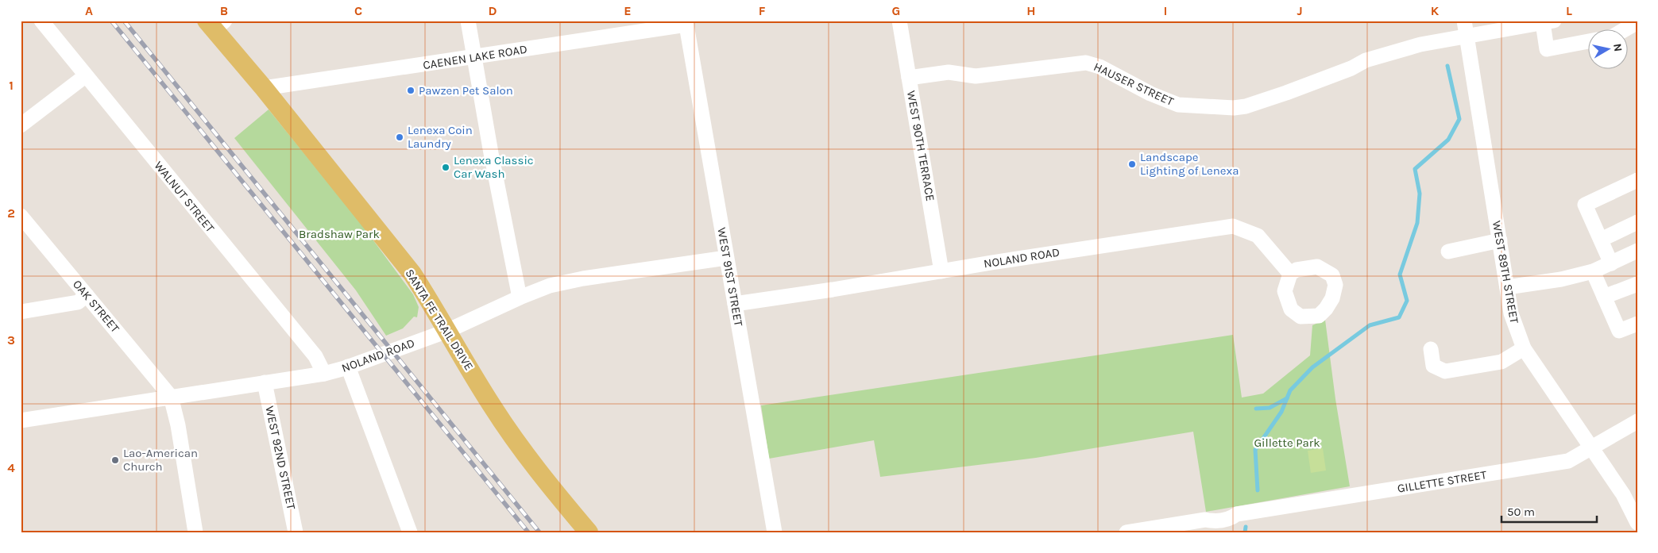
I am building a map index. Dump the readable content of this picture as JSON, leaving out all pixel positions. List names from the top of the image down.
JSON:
{
  "streets": {
    "main road": ["SANTA FE TRAIL DRIVE"],
    "street": [
      "CAENEN LAKE ROAD",
      "HAUSER STREET",
      "WEST 90TH TERRACE",
      "WALNUT STREET",
      "NOLAND ROAD",
      "WEST 89TH STREET",
      "WEST 91ST STREET",
      "OAK STREET",
      "WEST 92ND STREET",
      "GILLETTE STREET"
    ]
  },
  "crossings": [
    ["CAENEN LAKE ROAD", "WEST 91ST STREET"],
    ["CAENEN LAKE ROAD", "SANTA FE TRAIL DRIVE"],
    ["HAUSER STREET", "WEST 90TH TERRACE"],
    ["HAUSER STREET", "WEST 89TH STREET"],
    ["WEST 90TH TERRACE", "NOLAND ROAD"],
    ["WALNUT STREET", "NOLAND ROAD"],
    ["NOLAND ROAD", "WEST 91ST STREET"],
    ["NOLAND ROAD", "OAK STREET"],
    ["NOLAND ROAD", "SANTA FE TRAIL DRIVE"],
    ["NOLAND ROAD", "WEST 92ND STREET"],
    ["WEST 89TH STREET", "GILLETTE STREET"]
  ],
  "parks": ["Bradshaw Park", "Gillette Park"],
  "places": [
    "Pawzen Pet Salon",
    "Lenexa Coin Laundry",
    "Landscape Lighting of Lenexa",
    "Lenexa Classic Car Wash",
    "Lao-American Church"
  ],
  "scale_bar": "50 m",
  "north": "right",
  "grid": {
    "columns": [
      "A",
      "B",
      "C",
      "D",
      "E",
      "F",
      "G",
      "H",
      "I",
      "J",
      "K",
      "L"
    ],
    "rows": [
      "1",
      "2",
      "3",
      "4"
    ]
  }
}
